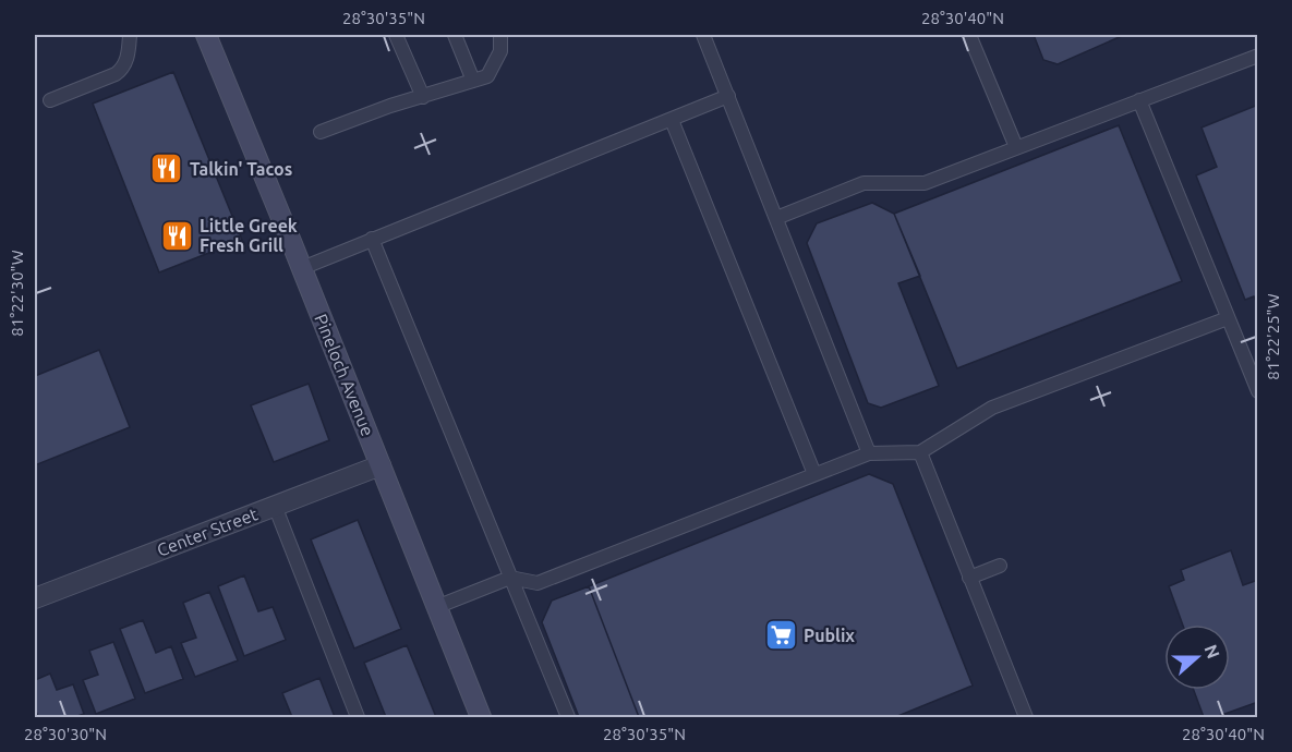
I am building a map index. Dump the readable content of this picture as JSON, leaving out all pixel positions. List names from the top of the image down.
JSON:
{
  "streets": {
    "street": ["Pineloch Avenue", "Center Street"]
  },
  "crossings": [
    ["Pineloch Avenue", "Center Street"]
  ],
  "places": {
    "restaurant": ["Talkin' Tacos", "Little Greek Fresh Grill"],
    "supermarket": ["Publix"]
  },
  "north": "right",
  "coordinates": [
    "28°30'35\"N",
    "28°30'40\"N",
    "81°22'30\"W",
    "81°22'25\"W",
    "28°30'30\"N"
  ]
}
